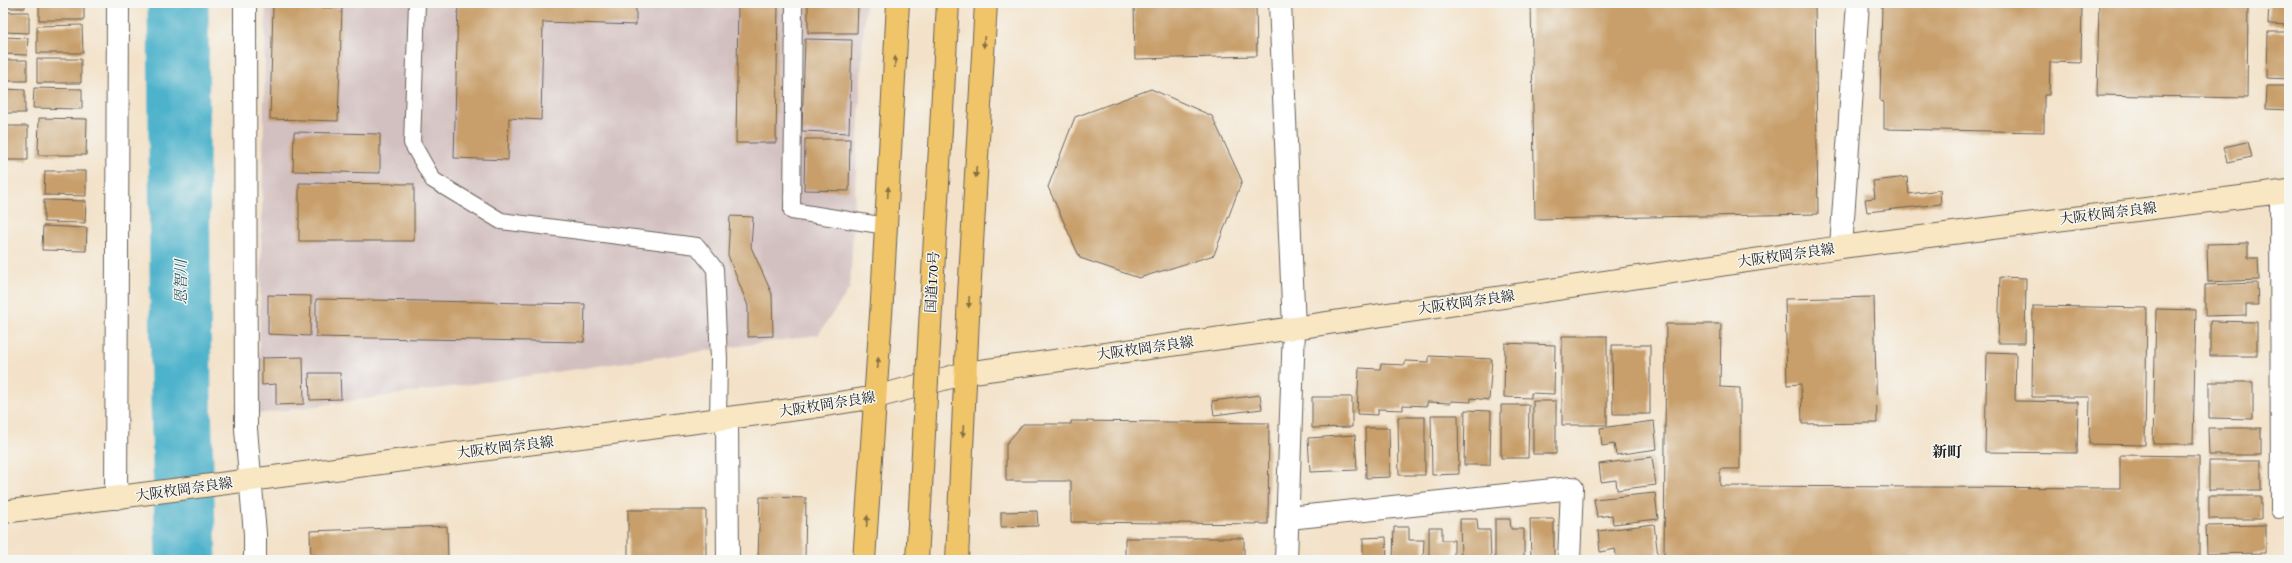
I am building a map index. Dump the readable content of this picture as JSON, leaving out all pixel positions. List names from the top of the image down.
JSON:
{
  "streets": {
    "highway": ["国道170号"],
    "main road": ["大阪枚岡奈良線"]
  },
  "districts": ["新町"],
  "water": ["恩智川"]
}
